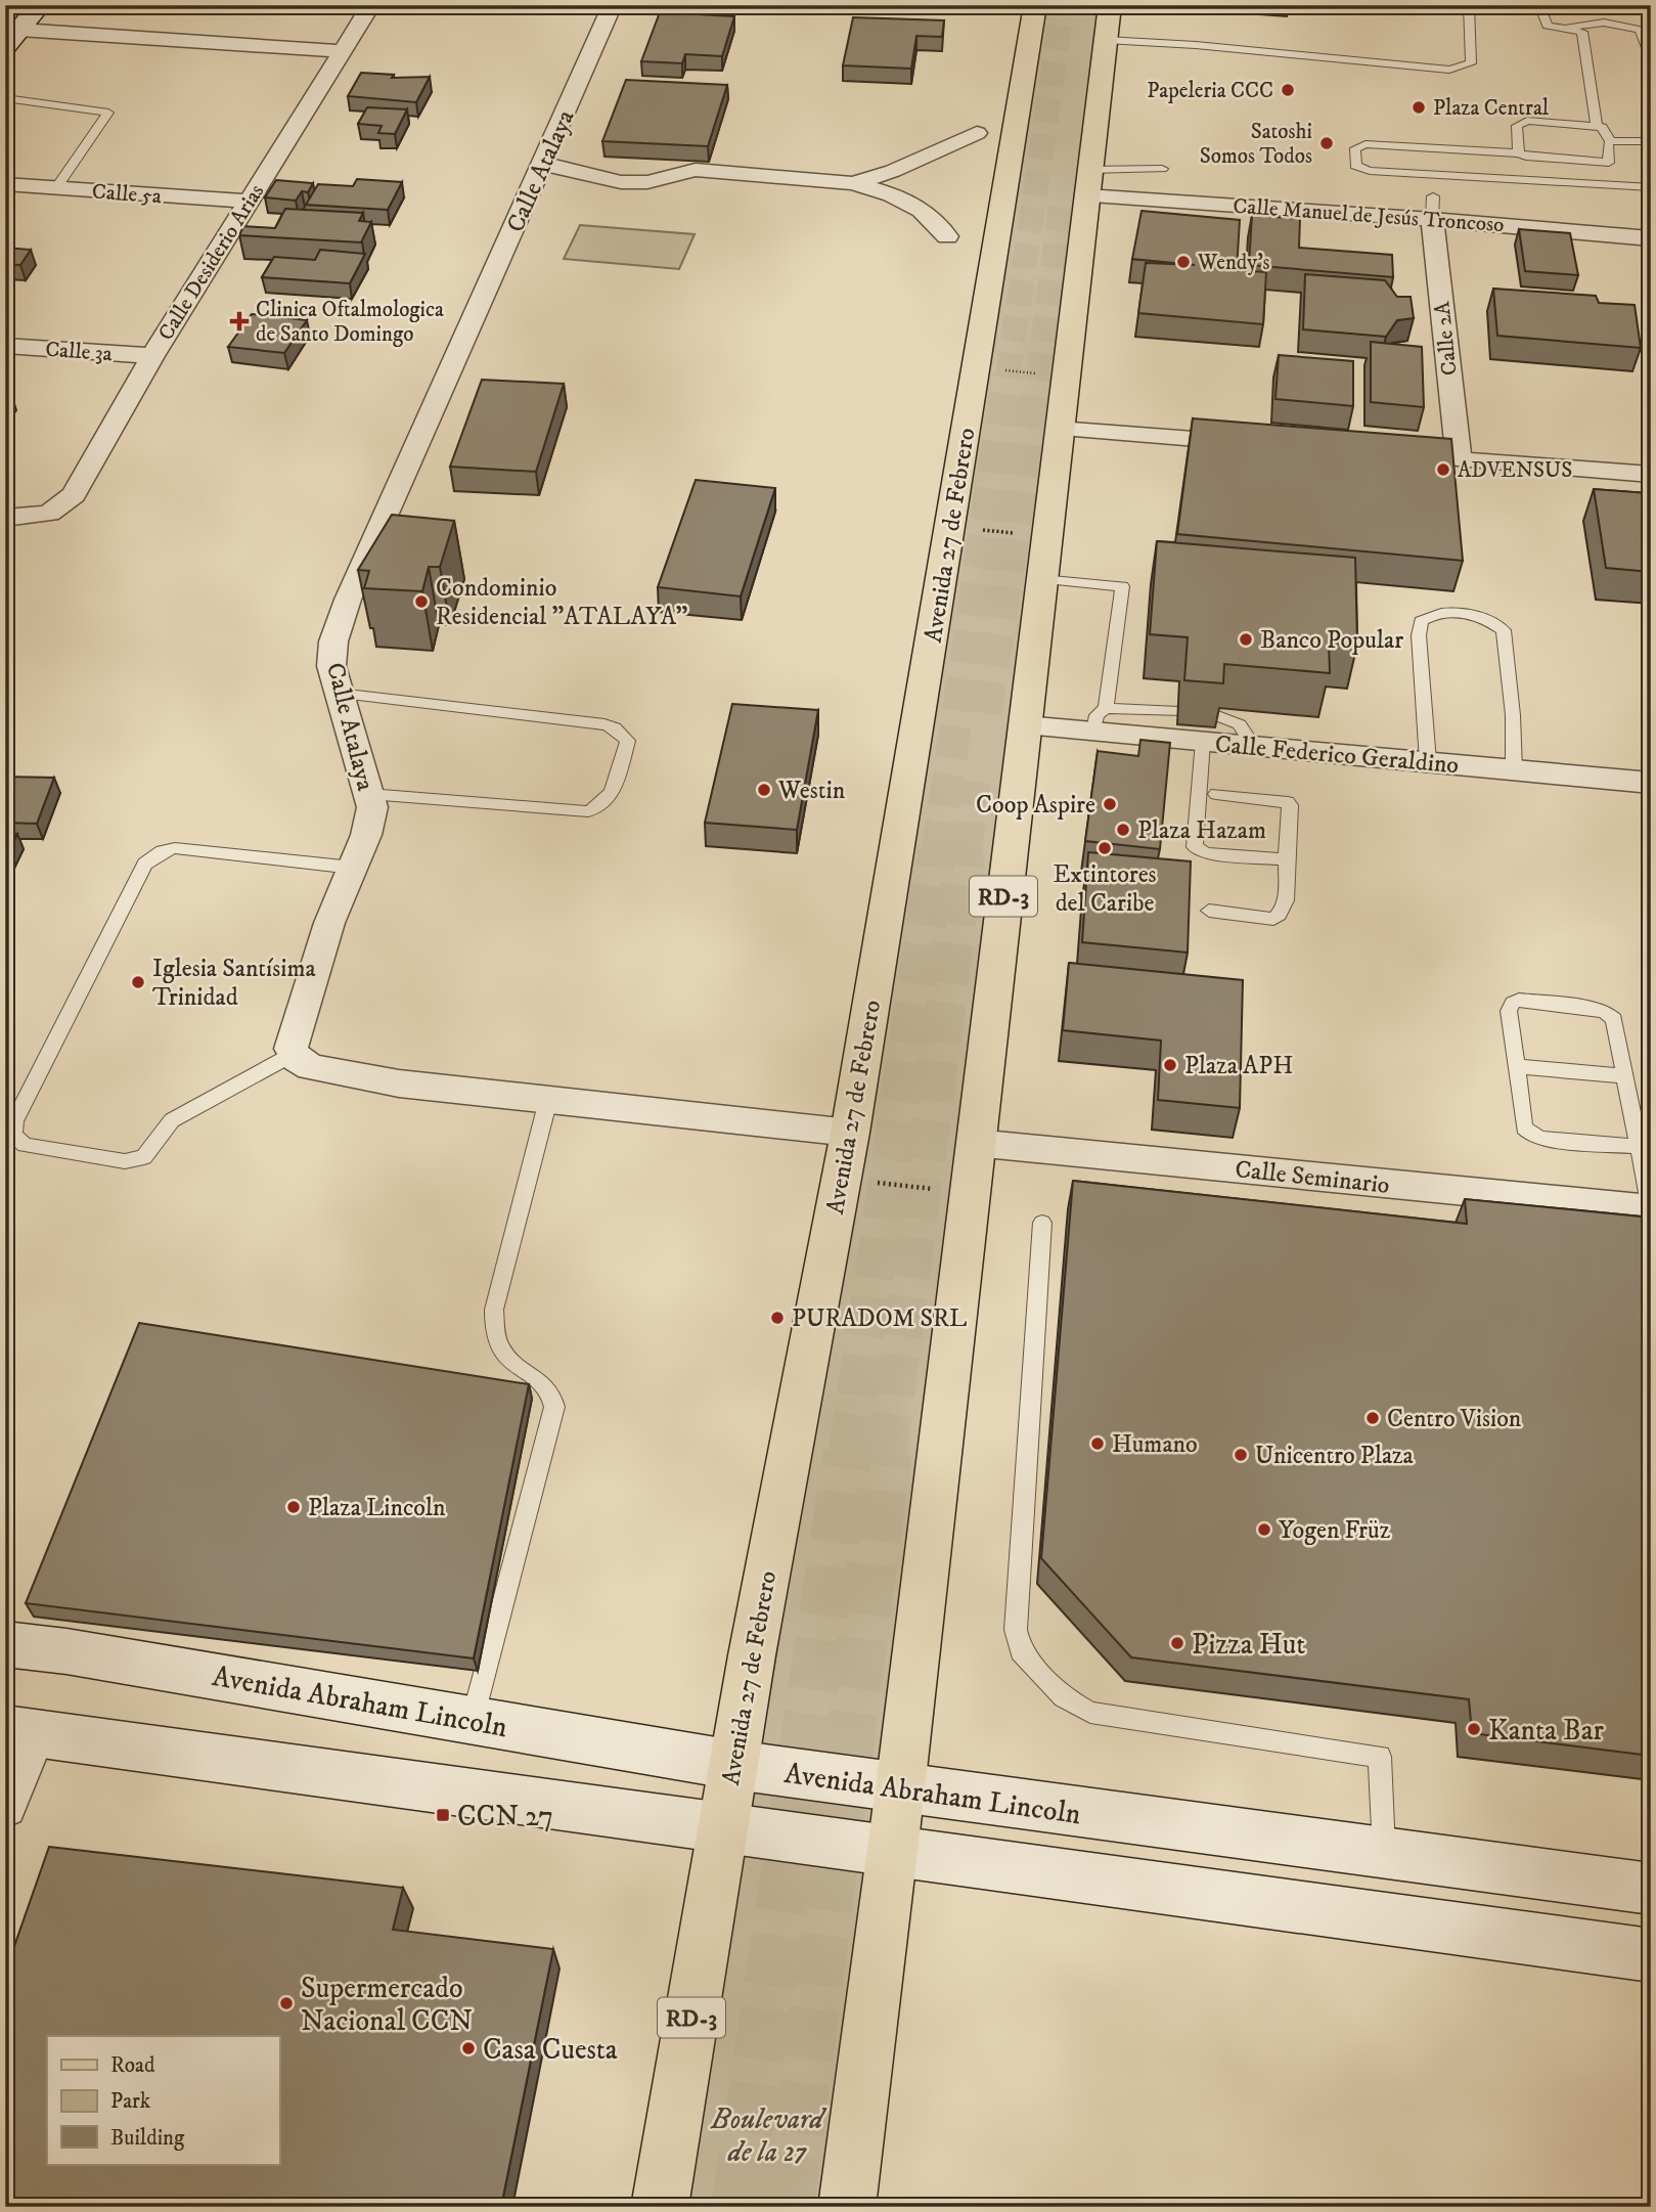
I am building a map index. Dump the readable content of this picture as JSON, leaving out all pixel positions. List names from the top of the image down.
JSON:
{
  "streets": {
    "main road": ["Avenida 27 de Febrero", "RD-3", "Avenida Abraham Lincoln"],
    "street": [
      "Calle Atalaya",
      "Calle 5a",
      "Calle Manuel de Jesús Troncoso",
      "Calle Desiderio Arias",
      "Calle 2A",
      "Calle 3a",
      "Calle Federico Geraldino",
      "Calle Seminario"
    ]
  },
  "crossings": [
    ["Calle 5a", "Calle Desiderio Arias"],
    ["Calle Manuel de Jesús Troncoso", "Calle 2A"],
    ["Calle Manuel de Jesús Troncoso", "RD-3"],
    ["Calle Desiderio Arias", "Calle 3a"],
    ["Avenida 27 de Febrero", "Avenida Abraham Lincoln"],
    ["Calle Federico Geraldino", "RD-3"],
    ["RD-3", "Calle Seminario"],
    ["RD-3", "Avenida Abraham Lincoln"]
  ],
  "parks": ["Boulevard de la 27"],
  "places": {
    "other": [
      "Papeleria CCC",
      "Plaza Central",
      "Satoshi Somos Todos",
      "Wendy's",
      "ADVENSUS",
      "Condominio Residencial \"ATALAYA\"",
      "Banco Popular",
      "Westin",
      "Coop Aspire",
      "Plaza Hazam",
      "Extintores del Caribe",
      "Iglesia Santísima Trinidad",
      "Plaza APH",
      "PURADOM SRL",
      "Centro Vision",
      "Humano",
      "Unicentro Plaza",
      "Plaza Lincoln",
      "Yogen Früz",
      "Pizza Hut",
      "Kanta Bar",
      "Supermercado Nacional CCN",
      "Casa Cuesta"
    ],
    "health": ["Clinica Oftalmologica de Santo Domingo"],
    "transit": ["CCN 27"]
  },
  "legend": ["Road", "Park", "Building"]
}
